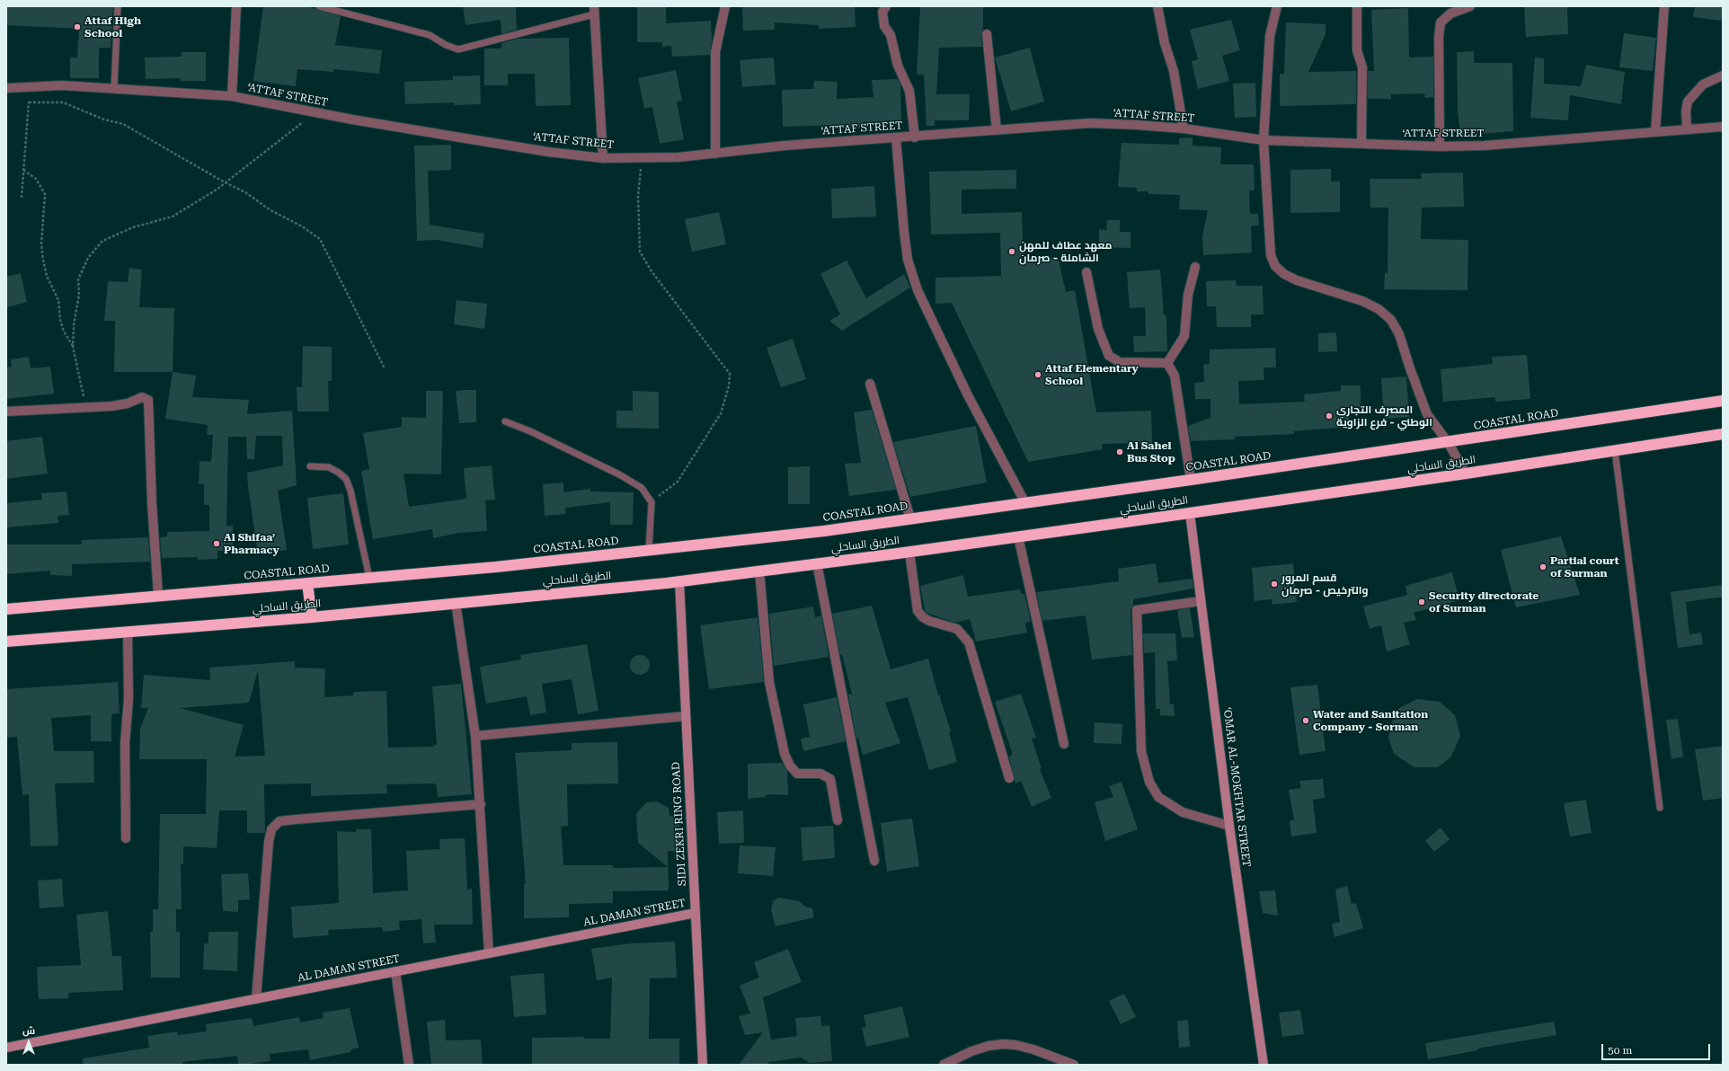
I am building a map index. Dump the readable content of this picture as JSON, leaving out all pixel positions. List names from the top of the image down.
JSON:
{
  "streets": {
    "highway": ["COASTAL ROAD", "الطريق الساحلي"],
    "street": [
      "‘ATTAF STREET",
      "‘OMAR AL-MOKHTAR STREET",
      "SIDI ZEKRI RING ROAD",
      "AL DAMAN STREET"
    ]
  },
  "crossings": [
    ["الطريق الساحلي", "‘OMAR AL-MOKHTAR STREET"],
    ["الطريق الساحلي", "SIDI ZEKRI RING ROAD"],
    ["SIDI ZEKRI RING ROAD", "AL DAMAN STREET"]
  ],
  "places": [
    "Attaf High School",
    "معهد عطاف للمهن الشاملة - صرمان",
    "Attaf Elementary School",
    "المصرف التجاري الوطني - فرع الزاوية",
    "Al Sahel Bus Stop",
    "Al Shifaa’ Pharmacy",
    "Partial court of Surman",
    "قسم المرور والترخيص - صرمان",
    "Security directorate of Surman",
    "Water and Sanitation Company - Sorman"
  ],
  "scale_bar": "50 m",
  "north": "top"
}
